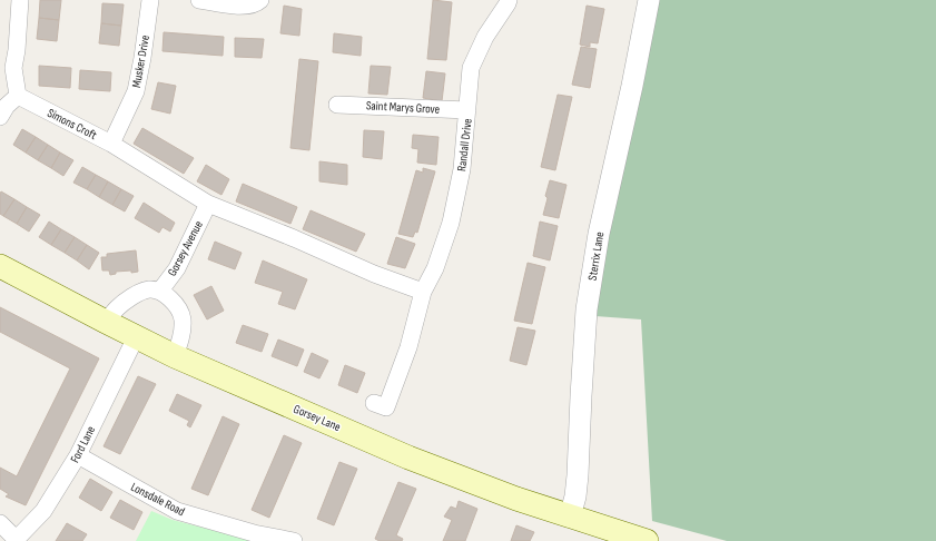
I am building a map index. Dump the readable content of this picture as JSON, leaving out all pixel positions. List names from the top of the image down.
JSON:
{
  "streets": {
    "main road": ["Gorsey Lane"],
    "street": [
      "Musker Drive",
      "Saint Marys Grove",
      "Simons Croft",
      "Randall Drive",
      "Gorsey Avenue",
      "Sterrix Lane",
      "Ford Lane",
      "Lonsdale Road"
    ]
  },
  "crossings": [
    ["Musker Drive", "Simons Croft"],
    ["Saint Marys Grove", "Randall Drive"],
    ["Simons Croft", "Gorsey Avenue"],
    ["Sterrix Lane", "Gorsey Lane"],
    ["Gorsey Lane", "Ford Lane"],
    ["Ford Lane", "Lonsdale Road"]
  ]
}
